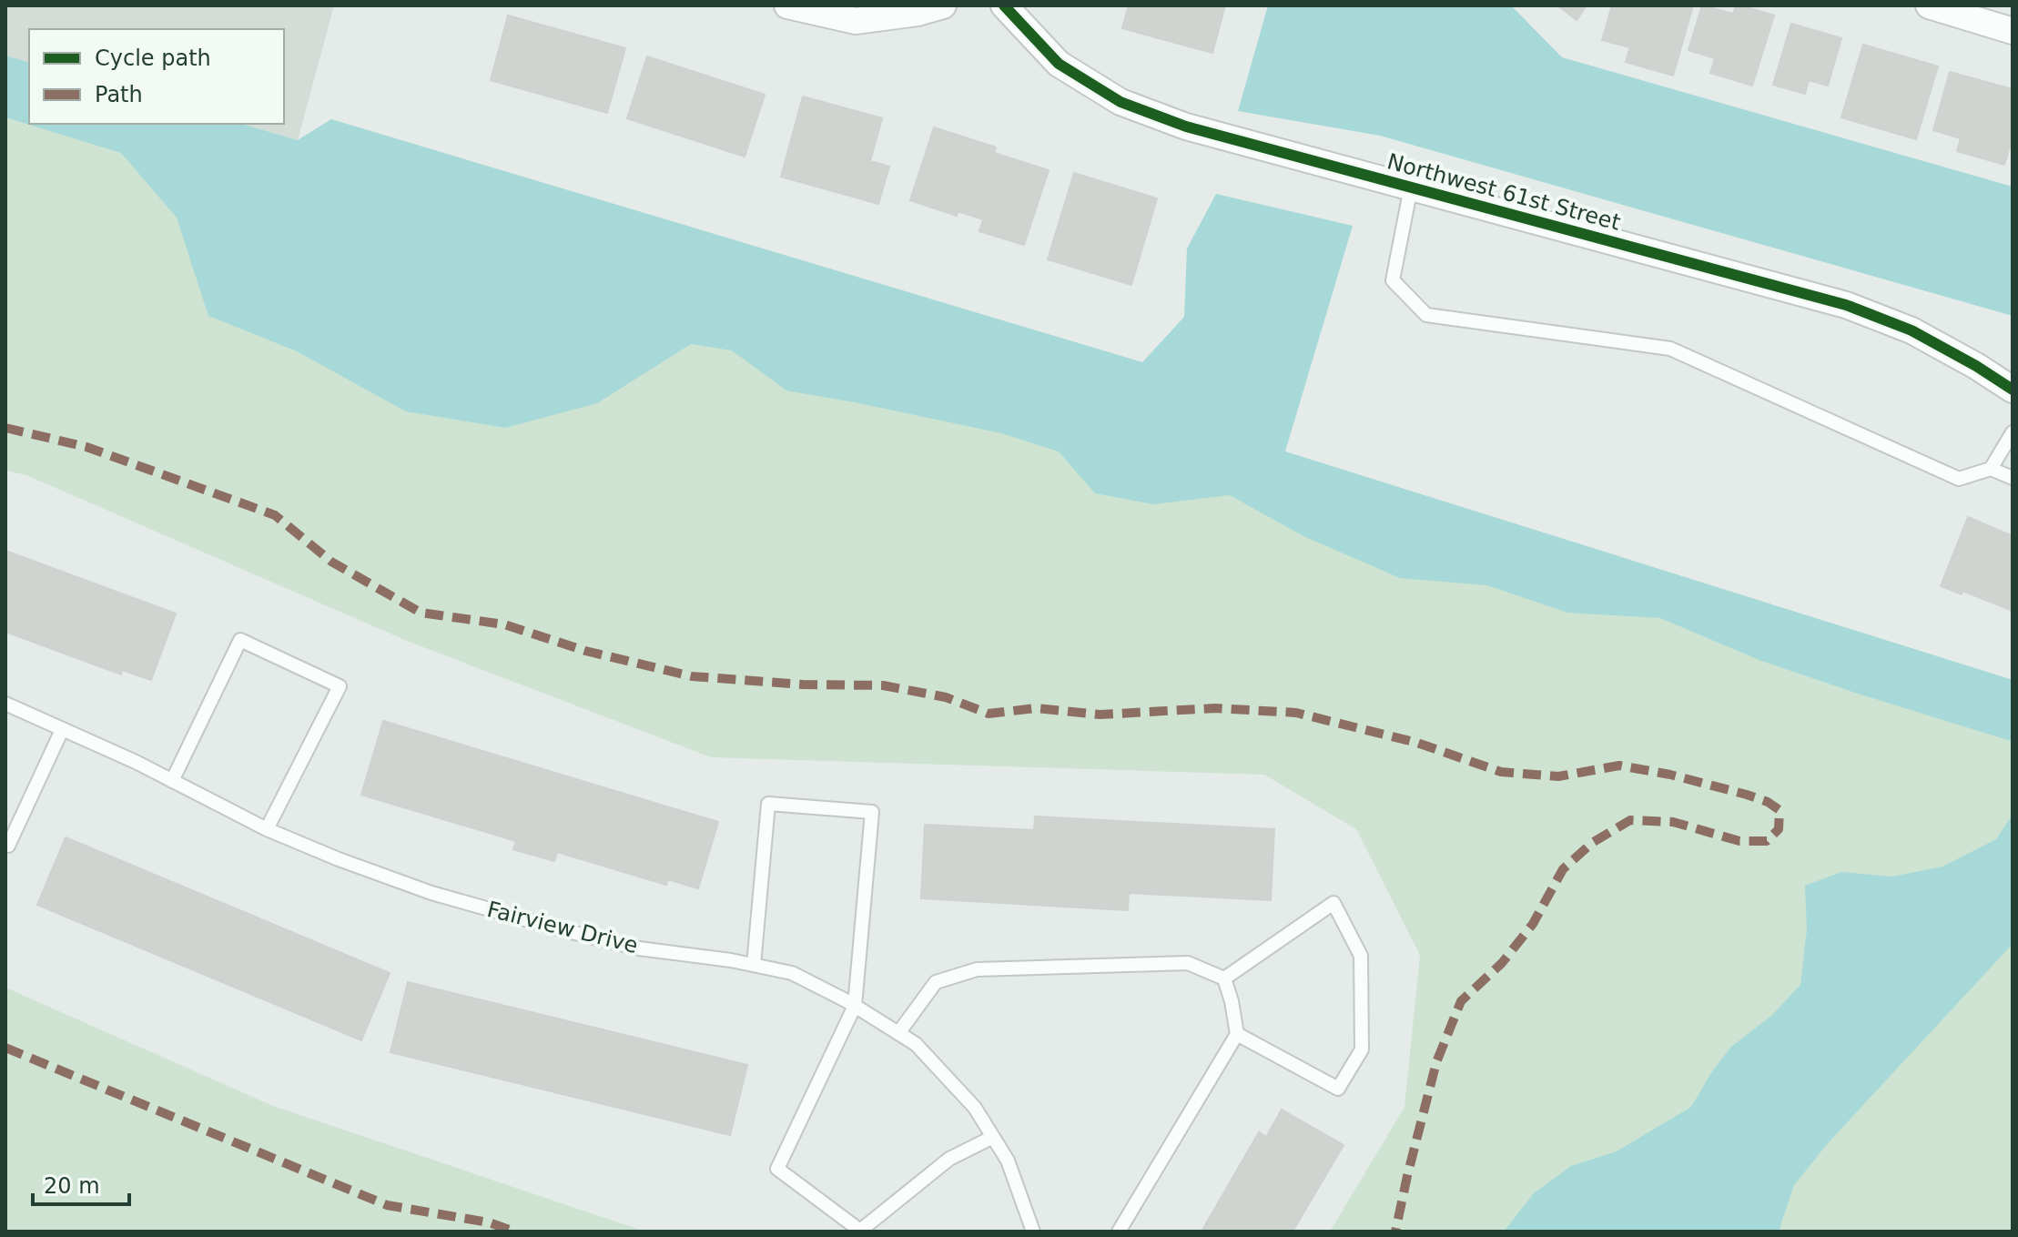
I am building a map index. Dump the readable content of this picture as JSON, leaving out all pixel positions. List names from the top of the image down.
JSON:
{
  "streets": {
    "street": ["Northwest 61st Street"],
    "lane": ["Fairview Drive"]
  },
  "legend": ["Cycle path", "Path"],
  "scale_bar": "20 m"
}
